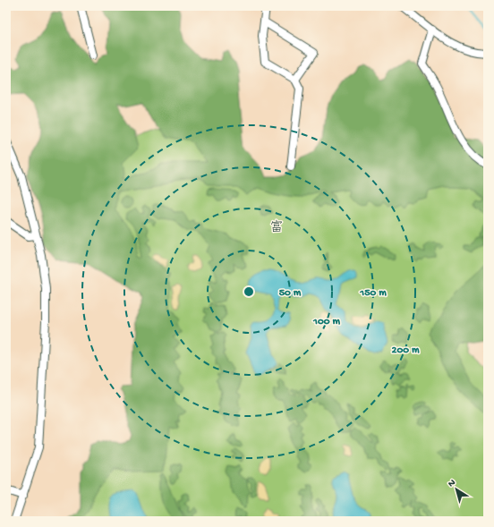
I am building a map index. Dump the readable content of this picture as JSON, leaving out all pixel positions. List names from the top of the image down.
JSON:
{
  "districts": ["富"],
  "north": "top left",
  "rings": [
    "50 m",
    "150 m",
    "100 m",
    "200 m"
  ]
}
